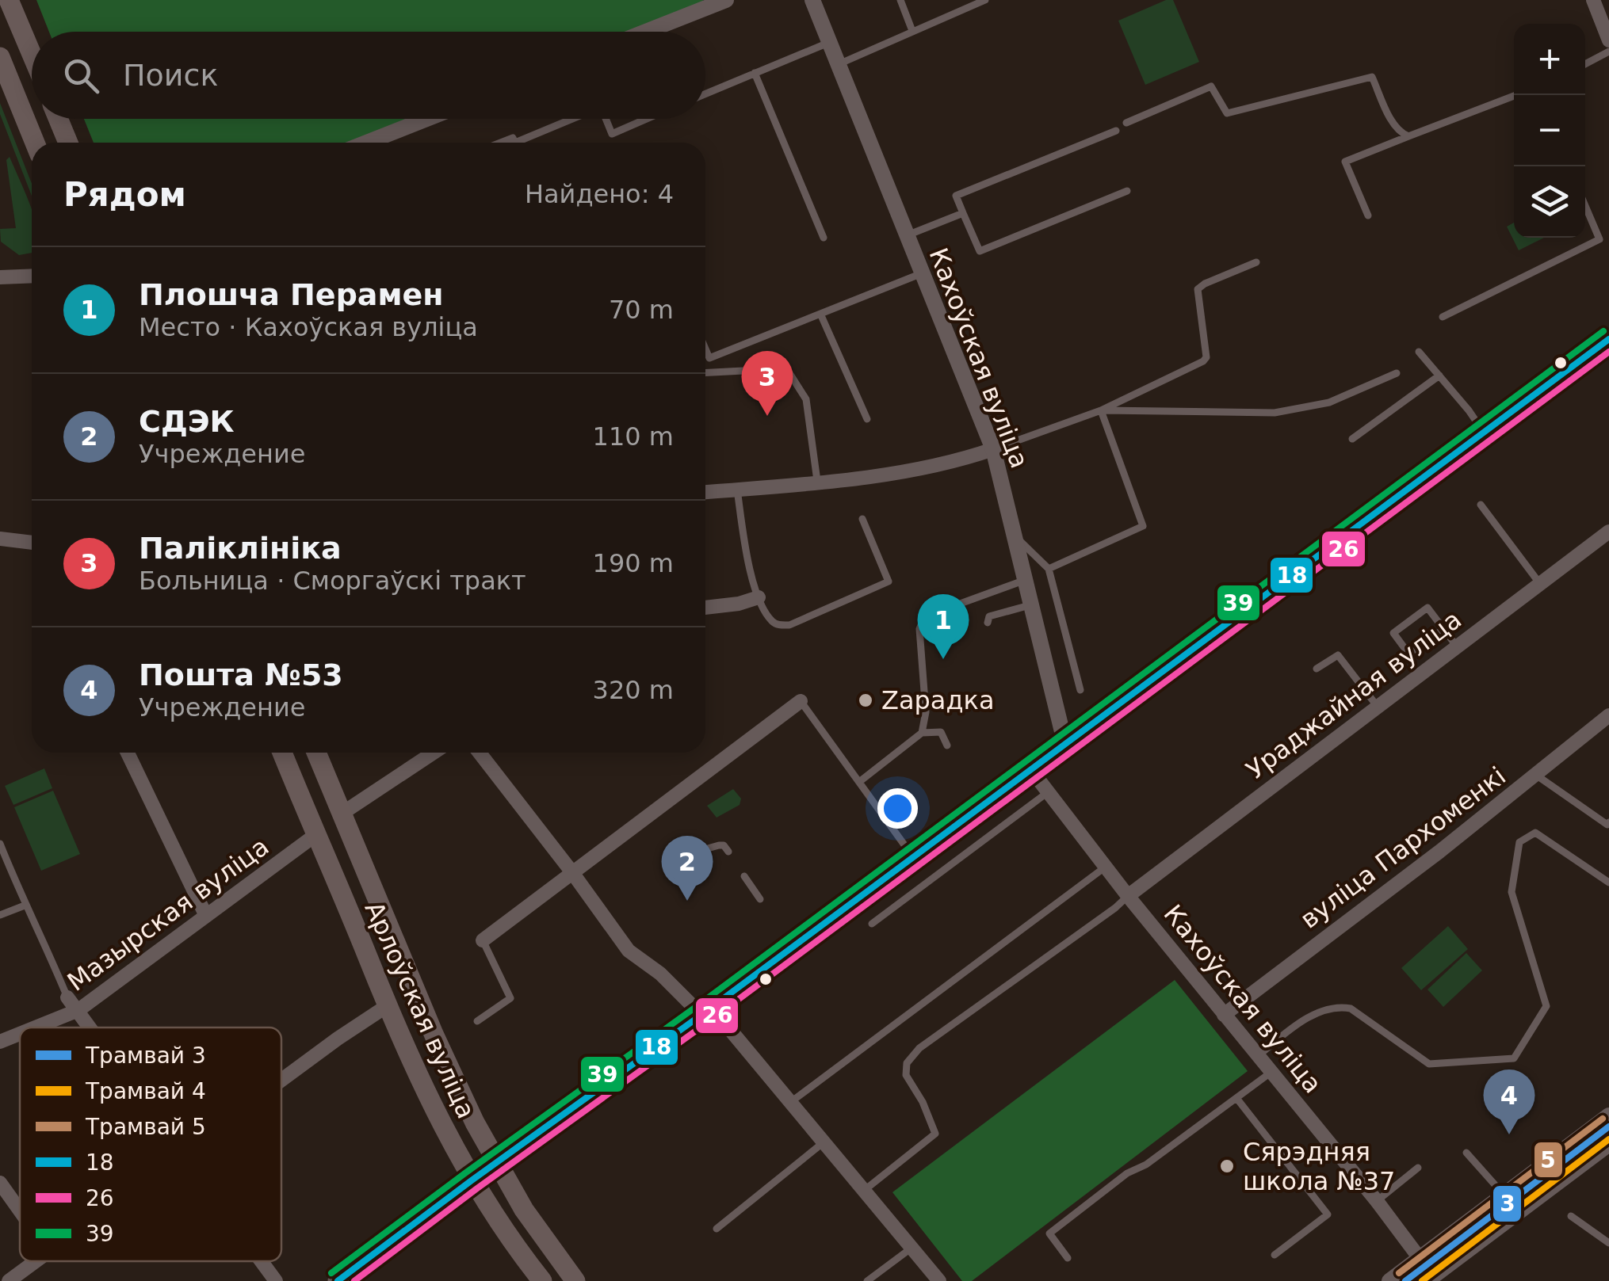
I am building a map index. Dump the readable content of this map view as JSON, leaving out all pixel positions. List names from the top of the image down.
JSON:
{
  "streets": {
    "main road": ["Арлоўская вуліца"],
    "street": [
      "Кахоўская вуліца",
      "Ураджайная вуліца",
      "вуліца Пархоменкі",
      "Мазырская вуліца"
    ]
  },
  "crossings": [
    ["Кахоўская вуліца", "Ураджайная вуліца"],
    ["Кахоўская вуліца", "вуліца Пархоменкі"],
    ["Мазырская вуліца", "Арлоўская вуліца"]
  ],
  "places": ["Zарадка", "Сярэдняя школа №37"],
  "lines": [
    "transit line 39",
    "transit line 18",
    "transit line 26",
    "tram line 5",
    "tram line 3",
    "tram line 4"
  ],
  "legend": [
    "Трамвай 3",
    "Трамвай 4",
    "Трамвай 5",
    "18",
    "26",
    "39"
  ],
  "page": {
    "map_buttons": ["+", "−"],
    "search": "Поиск",
    "heading": ["Рядом", "Найдено: 4"],
    "list": [
      {
        "mark": "1",
        "name": "Плошча Перамен",
        "note": "Место · Кахоўская вуліца",
        "value": "70 m"
      },
      {
        "mark": "2",
        "name": "СДЭК",
        "note": "Учреждение",
        "value": "110 m"
      },
      {
        "mark": "3",
        "name": "Паліклініка",
        "note": "Больница · Сморгаўскі тракт",
        "value": "190 m"
      },
      {
        "mark": "4",
        "name": "Пошта №53",
        "note": "Учреждение",
        "value": "320 m"
      }
    ],
    "pins": [
      "3",
      "1",
      "2",
      "4"
    ]
  }
}
